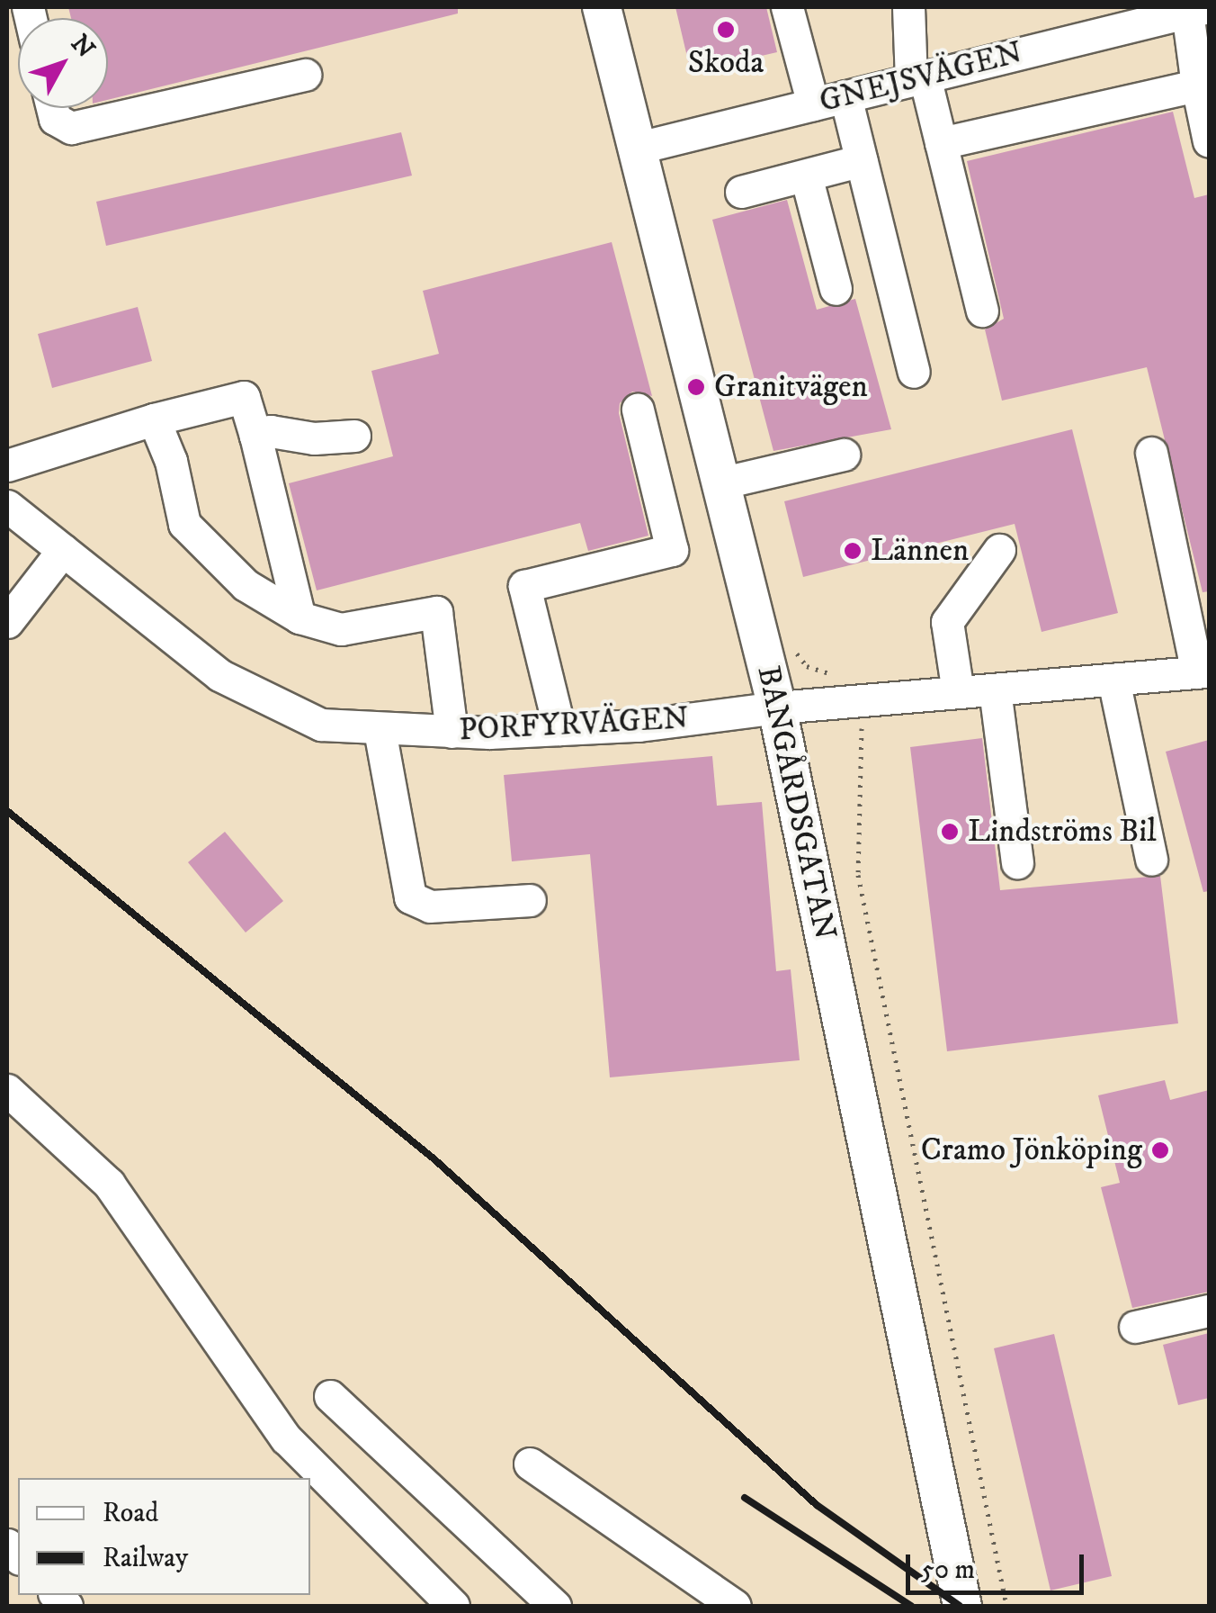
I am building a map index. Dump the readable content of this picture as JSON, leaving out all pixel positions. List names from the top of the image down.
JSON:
{
  "streets": {
    "main road": ["BANGÅRDSGATAN"],
    "street": ["GNEJSVÄGEN", "PORFYRVÄGEN"]
  },
  "crossings": [
    ["GNEJSVÄGEN", "BANGÅRDSGATAN"],
    ["PORFYRVÄGEN", "BANGÅRDSGATAN"]
  ],
  "places": [
    "Skoda",
    "Granitvägen",
    "Lännen",
    "Lindströms Bil",
    "Cramo Jönköping"
  ],
  "legend": ["Road", "Railway"],
  "scale_bar": "50 m",
  "north": "top right"
}
